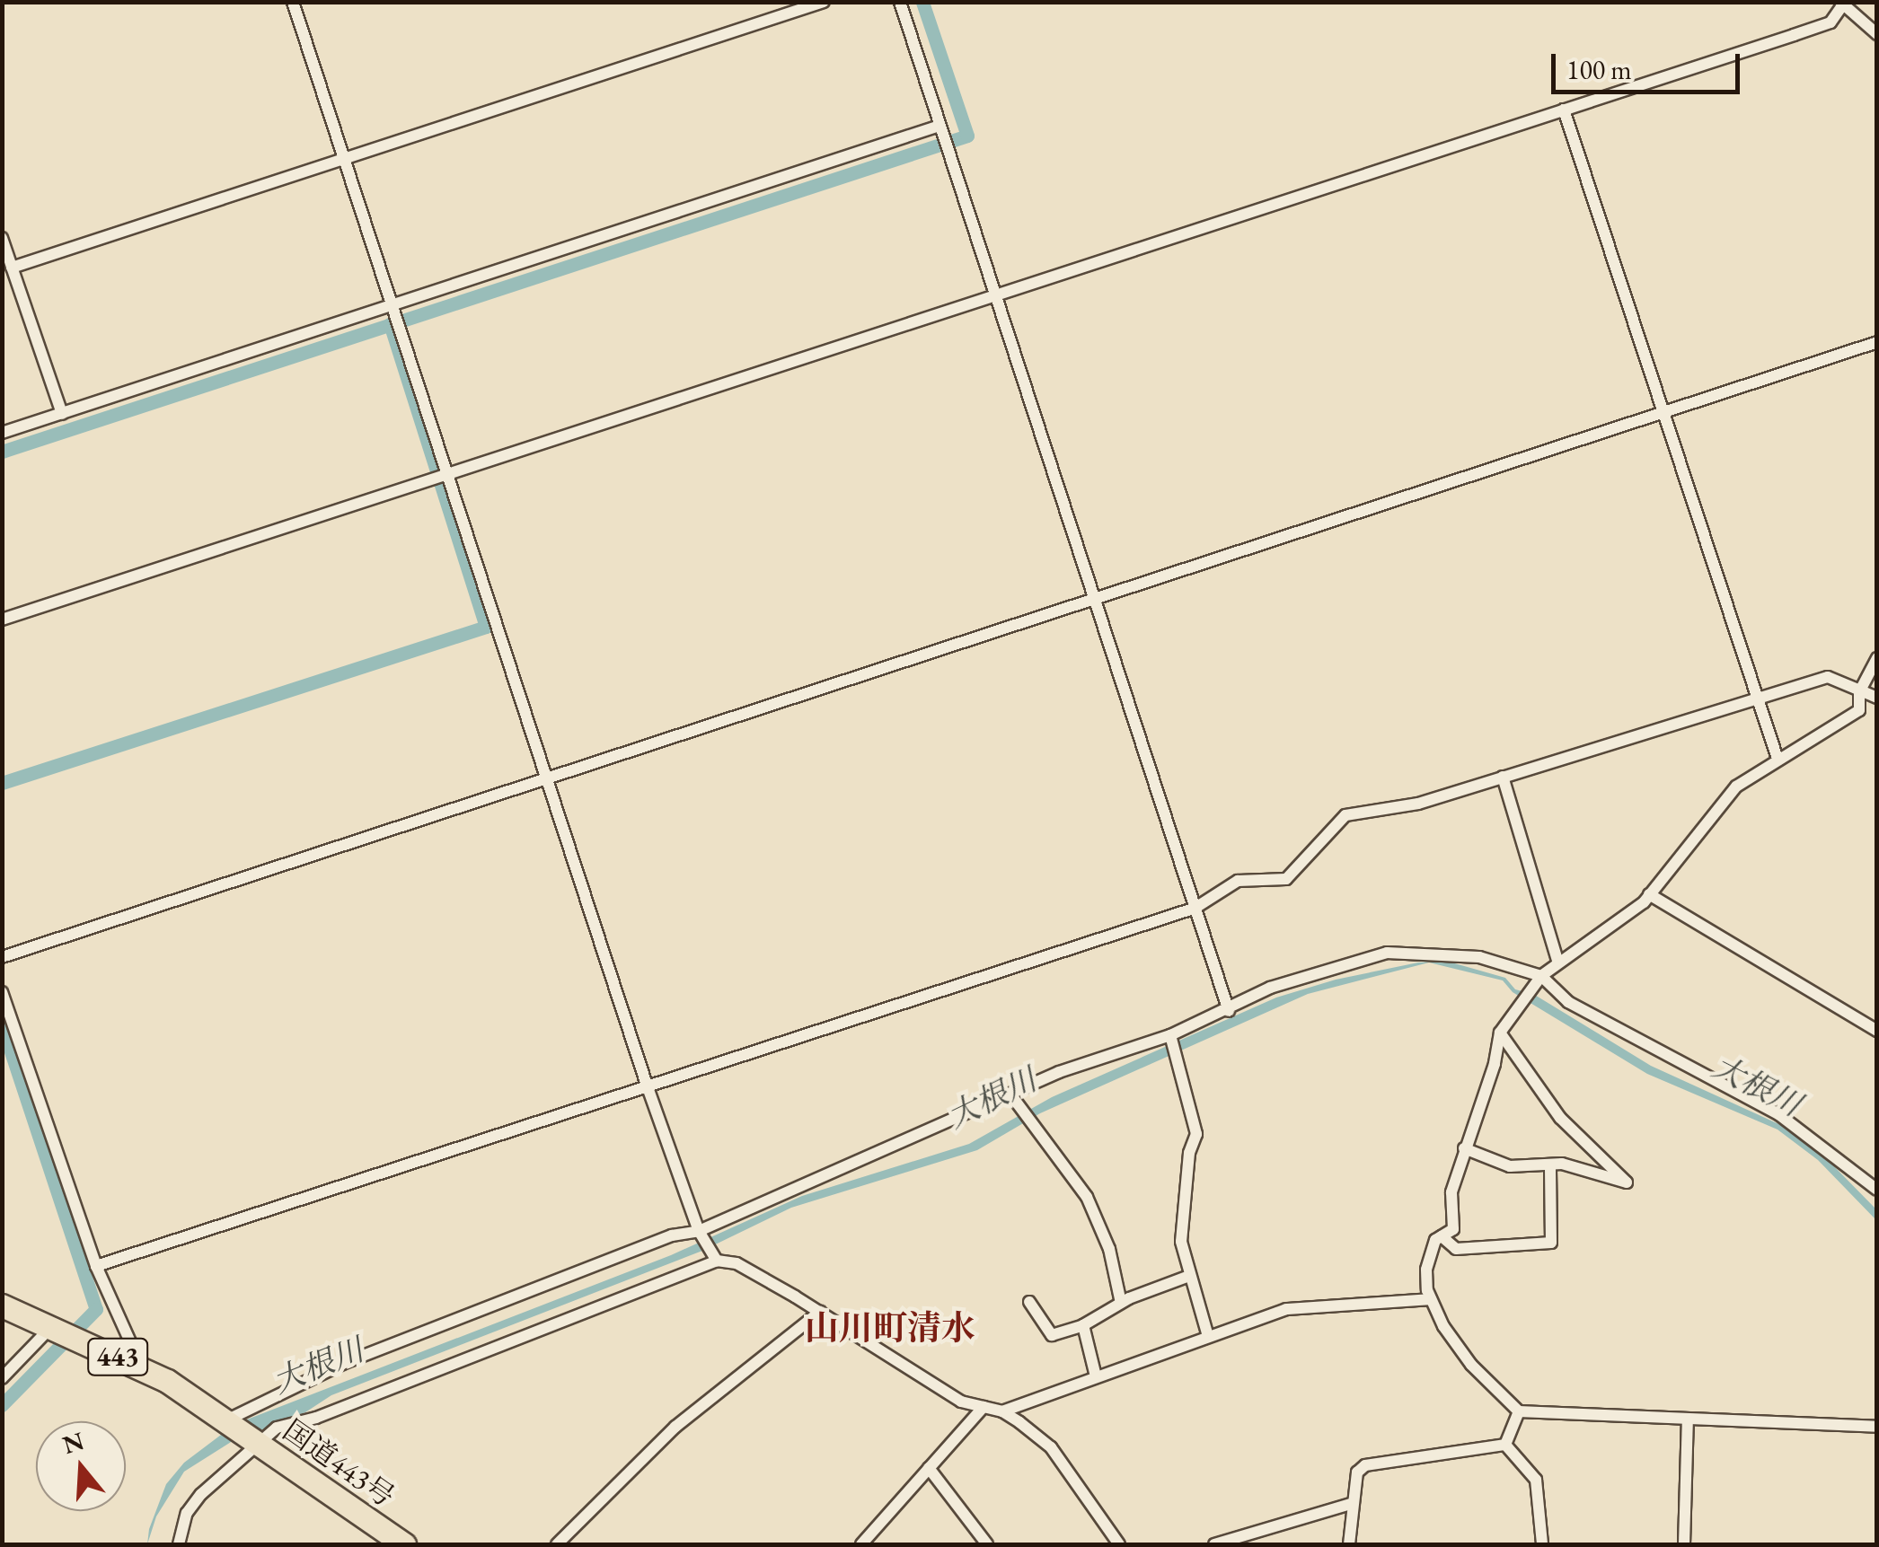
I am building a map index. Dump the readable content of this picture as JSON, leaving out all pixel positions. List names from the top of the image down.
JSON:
{
  "streets": {
    "highway": ["443", "国道443号"]
  },
  "districts": ["山川町清水"],
  "water": ["大根川"],
  "scale_bar": "100 m",
  "north": "top"
}
